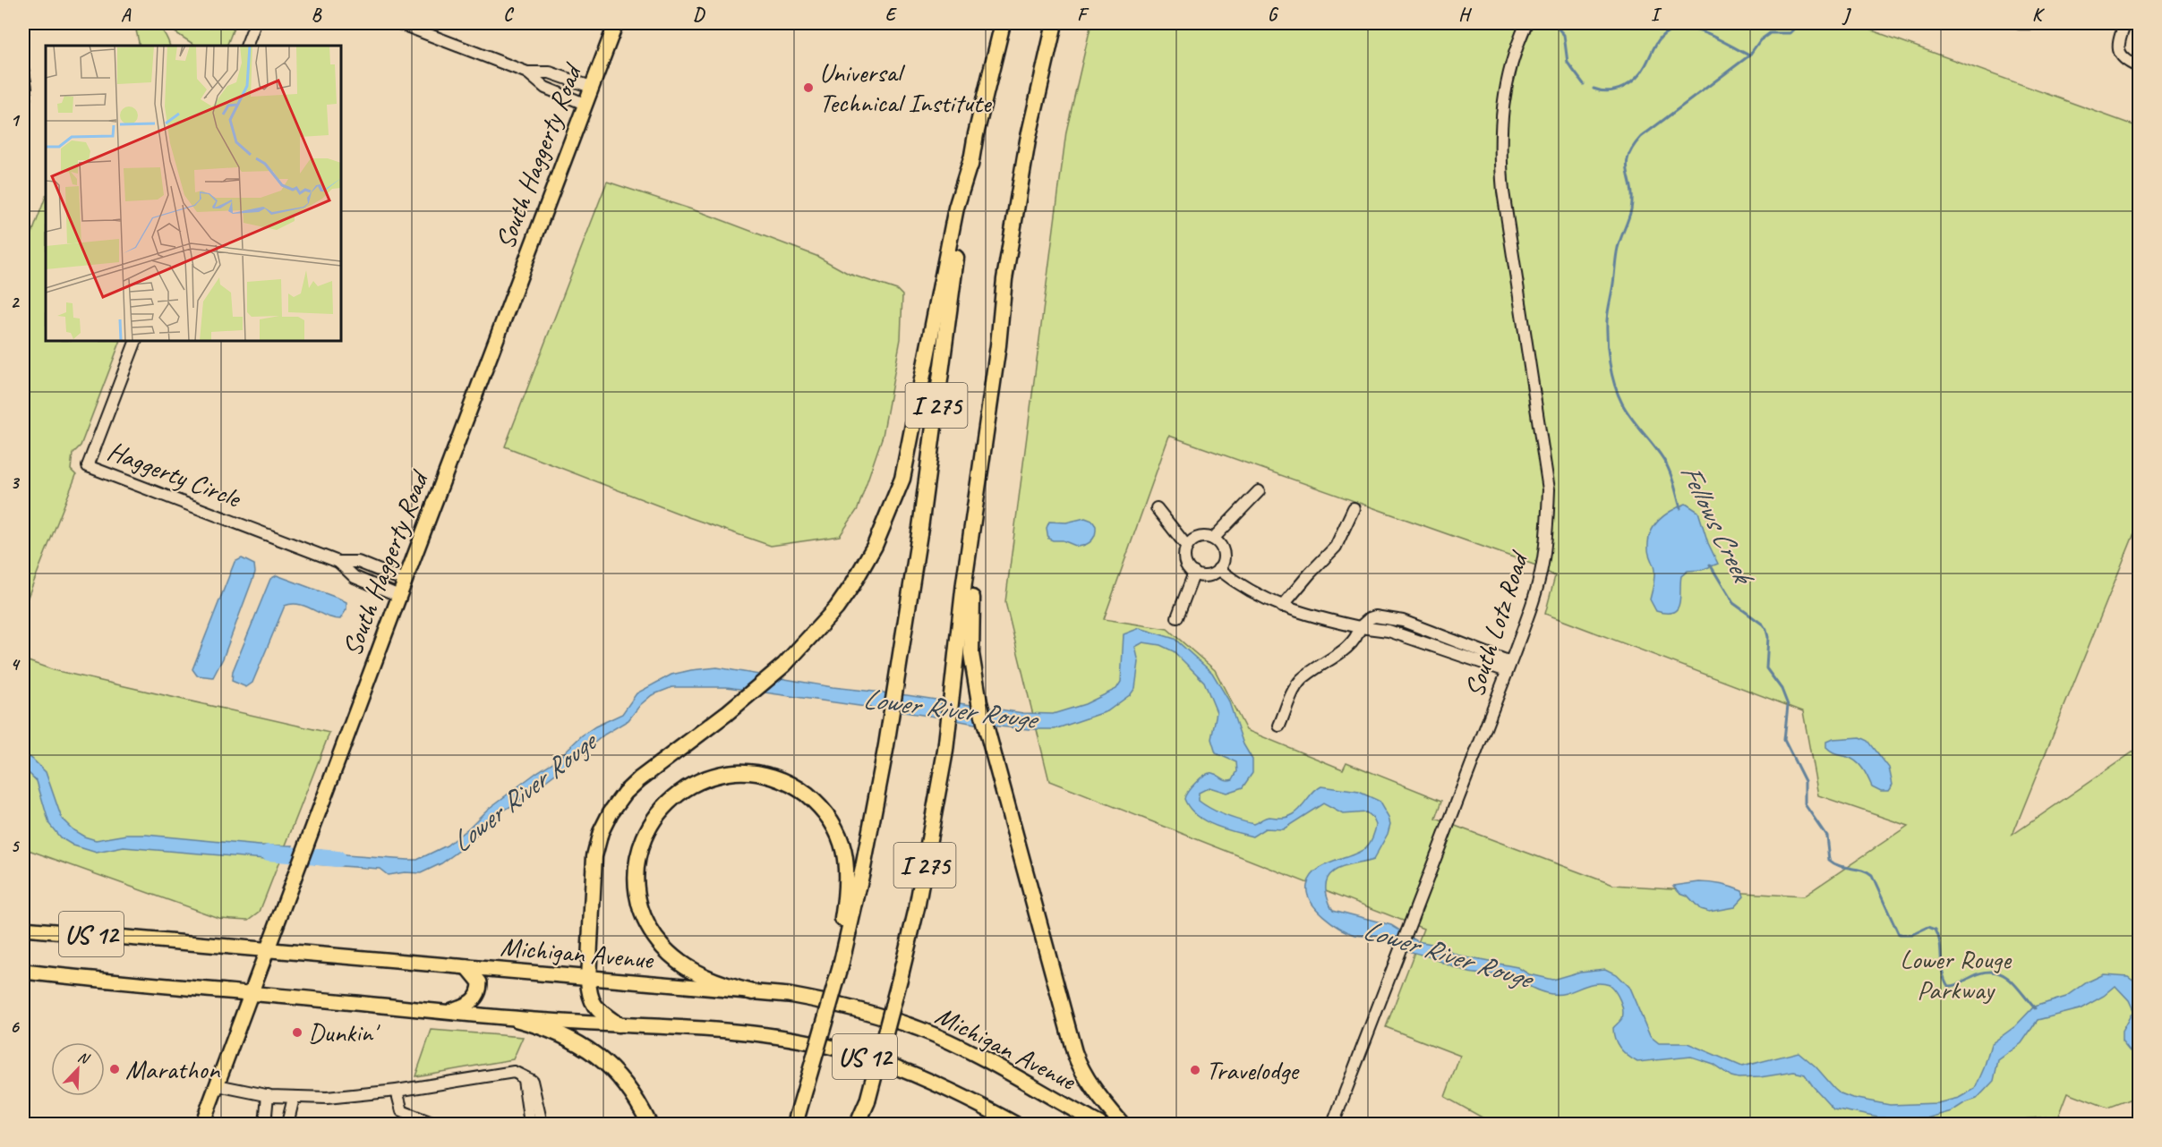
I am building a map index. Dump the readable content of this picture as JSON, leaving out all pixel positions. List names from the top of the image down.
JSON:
{
  "streets": {
    "highway": ["I 275"],
    "main road": ["South Haggerty Road", "US 12", "Michigan Avenue"],
    "street": ["Haggerty Circle", "South Lotz Road"]
  },
  "crossings": [
    ["South Haggerty Road", "Haggerty Circle"],
    ["South Haggerty Road", "US 12"],
    ["South Haggerty Road", "Michigan Avenue"]
  ],
  "water": ["Fellows Creek", "Lower River Rouge"],
  "parks": ["Lower Rouge Parkway"],
  "places": [
    "Universal Technical Institute",
    "Dunkin'",
    "Marathon",
    "Travelodge"
  ],
  "north": "top right",
  "grid": {
    "columns": [
      "A",
      "B",
      "C",
      "D",
      "E",
      "F",
      "G",
      "H",
      "I",
      "J",
      "K"
    ],
    "rows": [
      "1",
      "2",
      "3",
      "4",
      "5",
      "6"
    ]
  }
}
